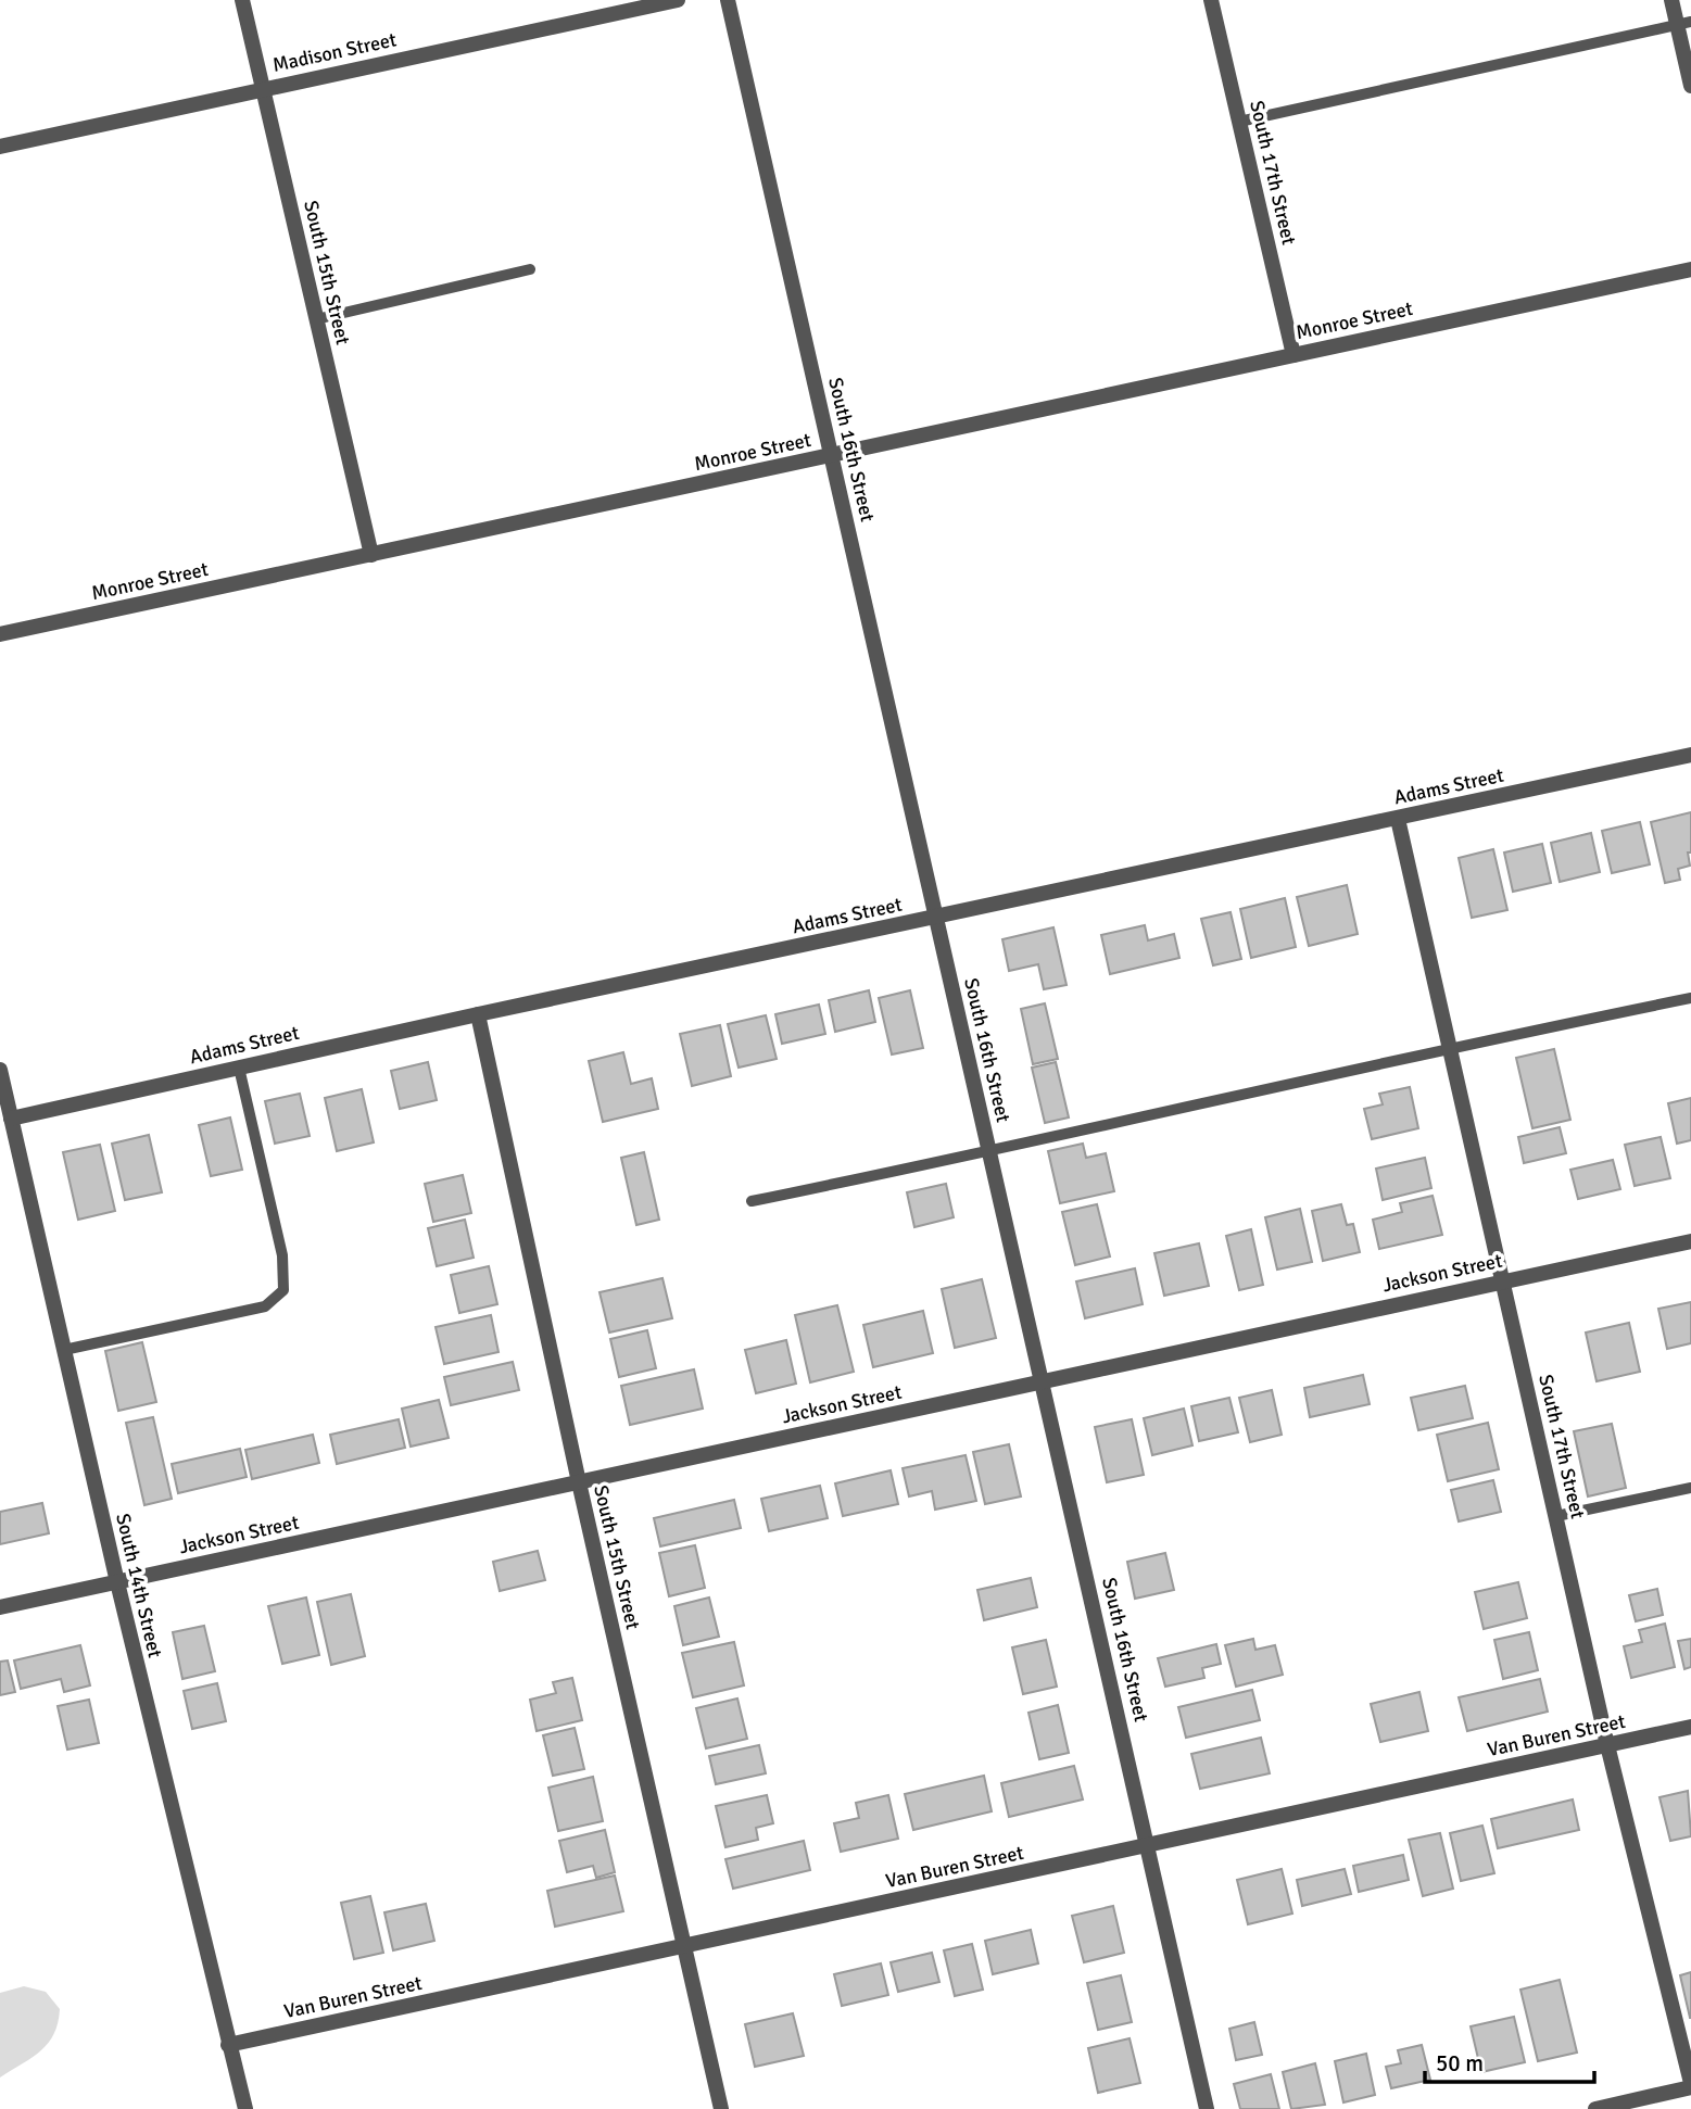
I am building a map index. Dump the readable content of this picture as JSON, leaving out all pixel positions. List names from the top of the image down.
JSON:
{
  "streets": {
    "street": [
      "Madison Street",
      "South 17th Street",
      "South 15th Street",
      "Monroe Street",
      "South 16th Street",
      "Adams Street",
      "Jackson Street",
      "South 14th Street",
      "Van Buren Street"
    ]
  },
  "crossings": [
    ["Madison Street", "South 15th Street"],
    ["South 17th Street", "Monroe Street"],
    ["South 17th Street", "Adams Street"],
    ["South 17th Street", "Jackson Street"],
    ["South 17th Street", "Van Buren Street"],
    ["South 15th Street", "Monroe Street"],
    ["South 15th Street", "Adams Street"],
    ["South 15th Street", "Jackson Street"],
    ["South 15th Street", "Van Buren Street"],
    ["Monroe Street", "South 16th Street"],
    ["South 16th Street", "Adams Street"],
    ["South 16th Street", "Jackson Street"],
    ["South 16th Street", "Van Buren Street"],
    ["Adams Street", "South 14th Street"],
    ["Jackson Street", "South 14th Street"],
    ["South 14th Street", "Van Buren Street"]
  ],
  "scale_bar": "50 m"
}
